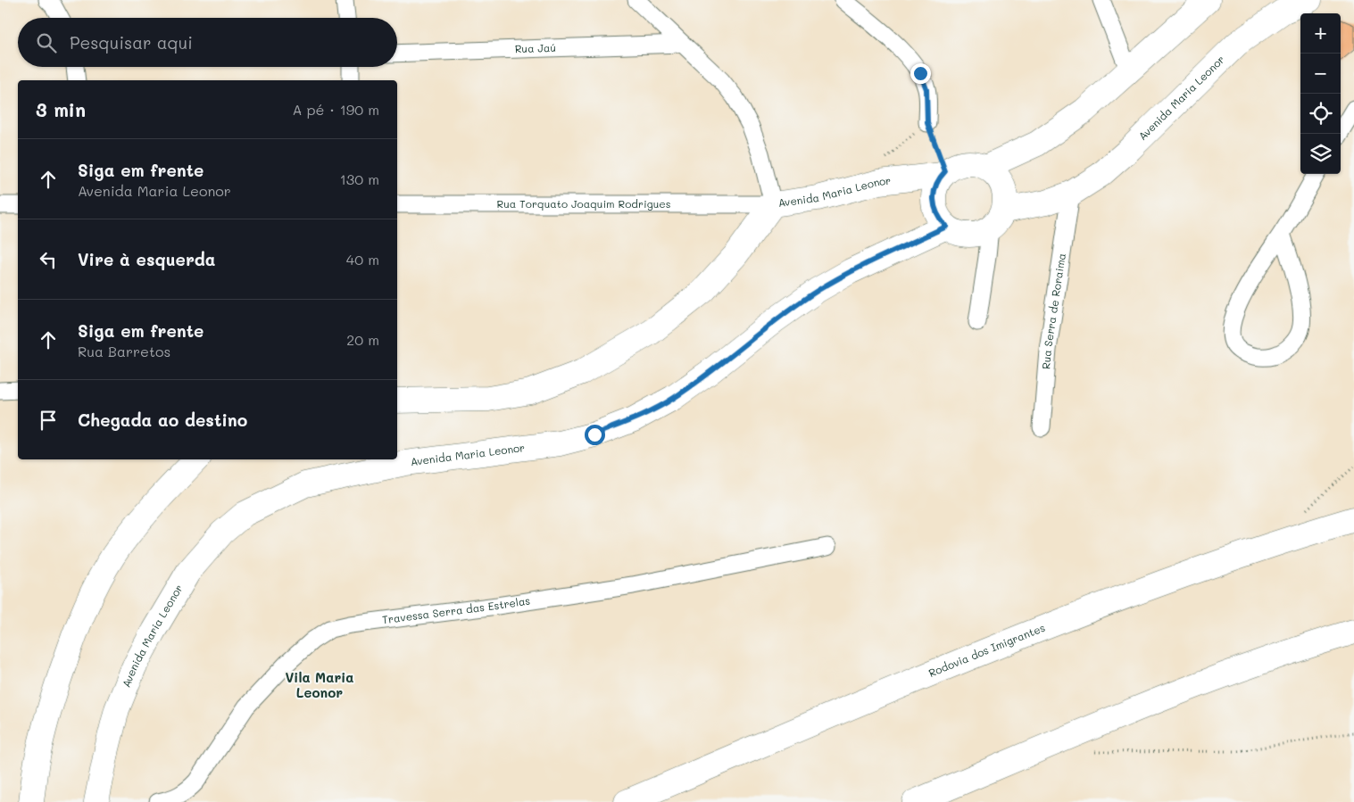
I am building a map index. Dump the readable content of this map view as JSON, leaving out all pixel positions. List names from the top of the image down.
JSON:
{
  "streets": {
    "main road": ["Avenida Maria Leonor", "Rodovia dos Imigrantes"],
    "street": [
      "Rua Jaú",
      "Rua Torquato Joaquim Rodrigues",
      "Rua Serra de Roraima",
      "Travessa Serra das Estrelas"
    ]
  },
  "crossings": [
    ["Avenida Maria Leonor", "Rua Torquato Joaquim Rodrigues"],
    ["Avenida Maria Leonor", "Rua Serra de Roraima"]
  ],
  "districts": ["Vila Maria Leonor"],
  "page": {
    "map_buttons": ["+", "−"],
    "search": "Pesquisar aqui",
    "heading": ["3 min", "A pé · 190 m"],
    "list": [
      ["Siga em frente", "Avenida Maria Leonor", "130 m"],
      ["Vire à esquerda", "40 m"],
      ["Siga em frente", "Rua Barretos", "20 m"],
      "Chegada ao destino"
    ]
  }
}
